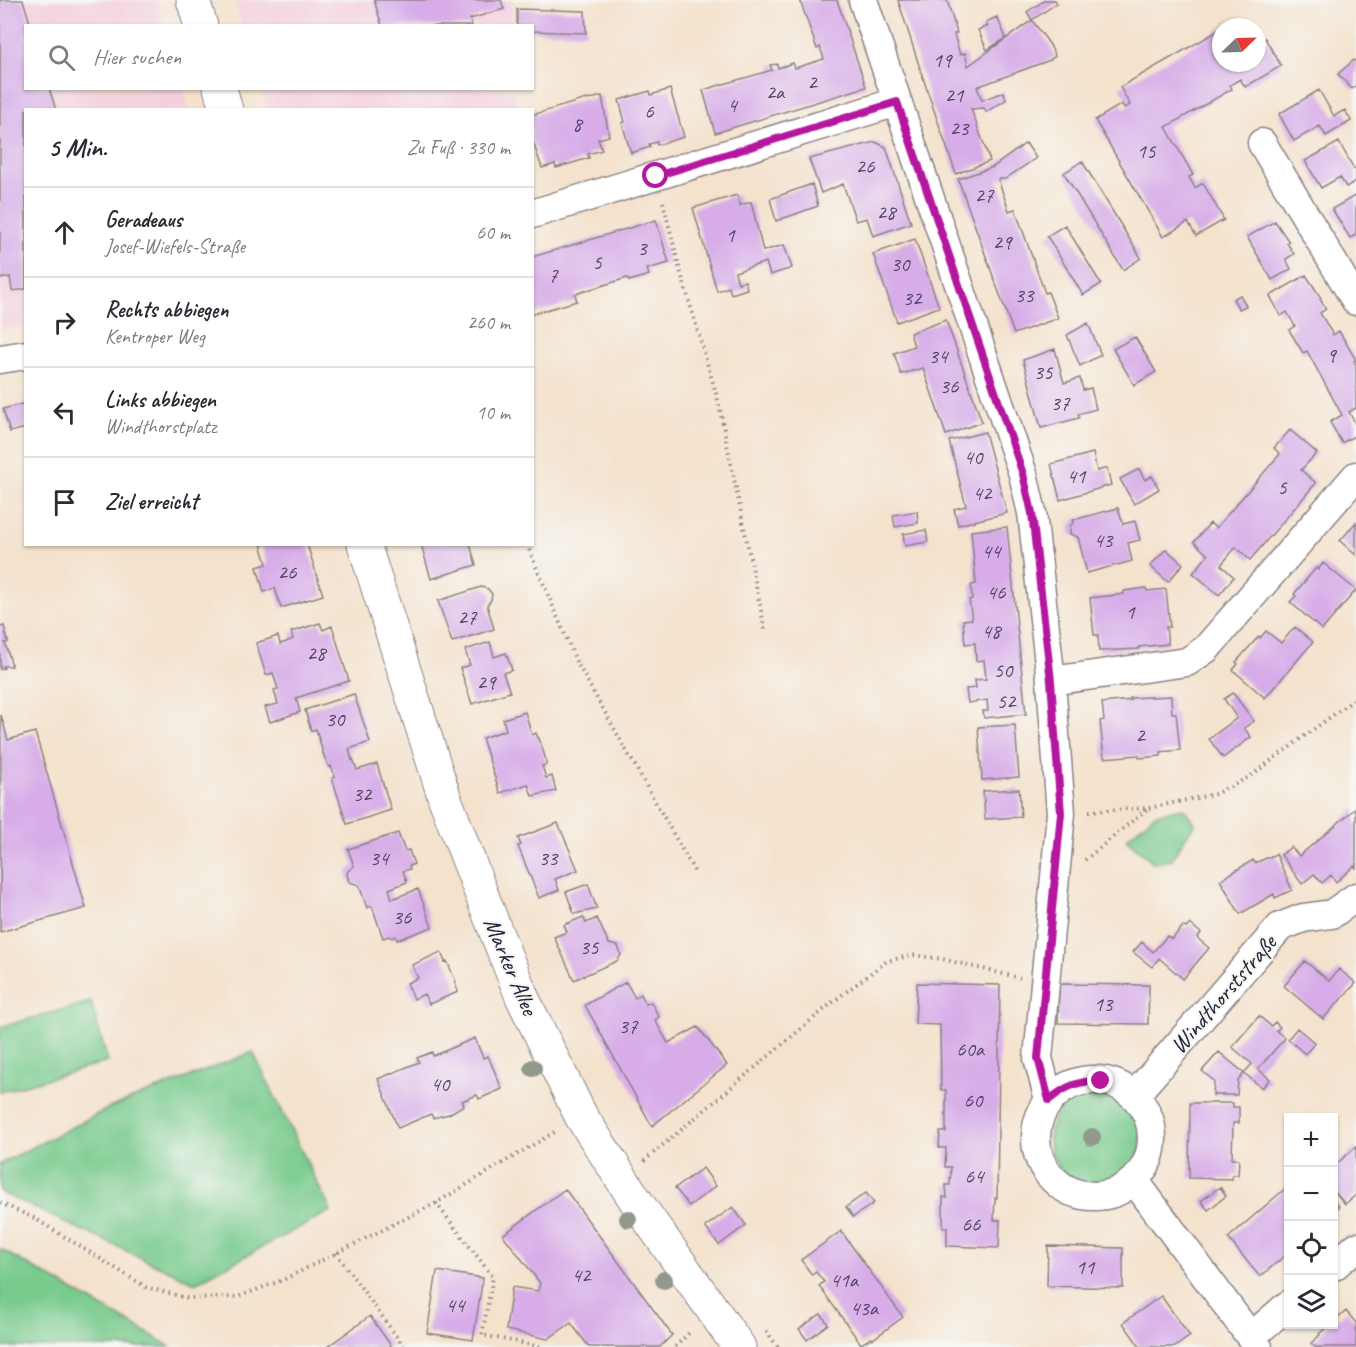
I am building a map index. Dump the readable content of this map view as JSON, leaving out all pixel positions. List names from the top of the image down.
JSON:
{
  "streets": {
    "street": ["Marker Allee", "Windthorststraße"]
  },
  "house_numbers": [
    "19",
    "2",
    "2a",
    "21",
    "4",
    "6",
    "8",
    "23",
    "15",
    "26",
    "27",
    "28",
    "1",
    "29",
    "3",
    "5",
    "30",
    "7",
    "33",
    "32",
    "9",
    "34",
    "35",
    "36",
    "37",
    "40",
    "41",
    "5",
    "42",
    "43",
    "44",
    "26",
    "46",
    "1",
    "27",
    "48",
    "28",
    "50",
    "29",
    "52",
    "30",
    "2",
    "32",
    "34",
    "33",
    "36",
    "35",
    "13",
    "37",
    "60a",
    "40",
    "60",
    "64",
    "66",
    "11",
    "42",
    "41a",
    "44",
    "43a"
  ],
  "north": "top right",
  "page": {
    "search": "Hier suchen",
    "heading": ["5 Min.", "Zu Fuß · 330 m"],
    "list": [
      ["Geradeaus", "Josef-Wiefels-Straße", "60 m"],
      ["Rechts abbiegen", "Kentroper Weg", "260 m"],
      ["Links abbiegen", "Windthorstplatz", "10 m"],
      "Ziel erreicht"
    ],
    "map_buttons": ["+", "−"]
  }
}
